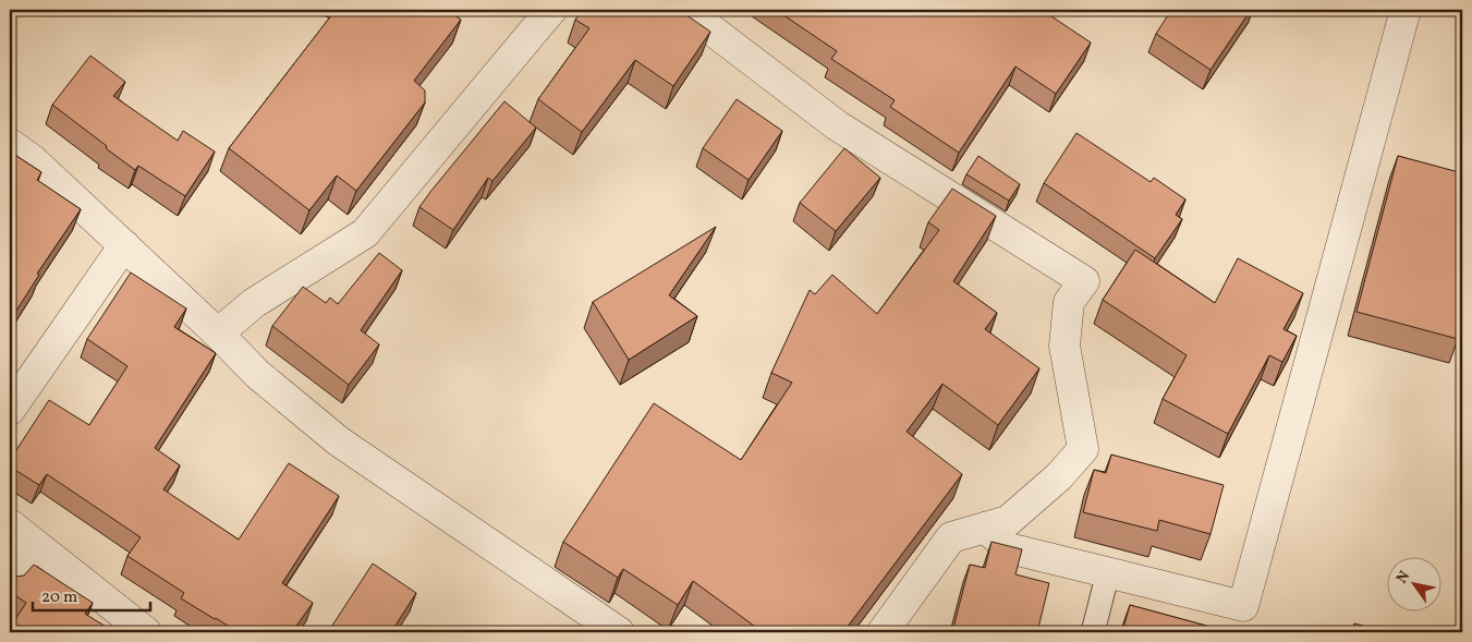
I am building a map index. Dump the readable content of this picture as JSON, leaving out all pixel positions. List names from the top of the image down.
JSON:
{
  "scale_bar": "20 m",
  "north": "top left"
}
